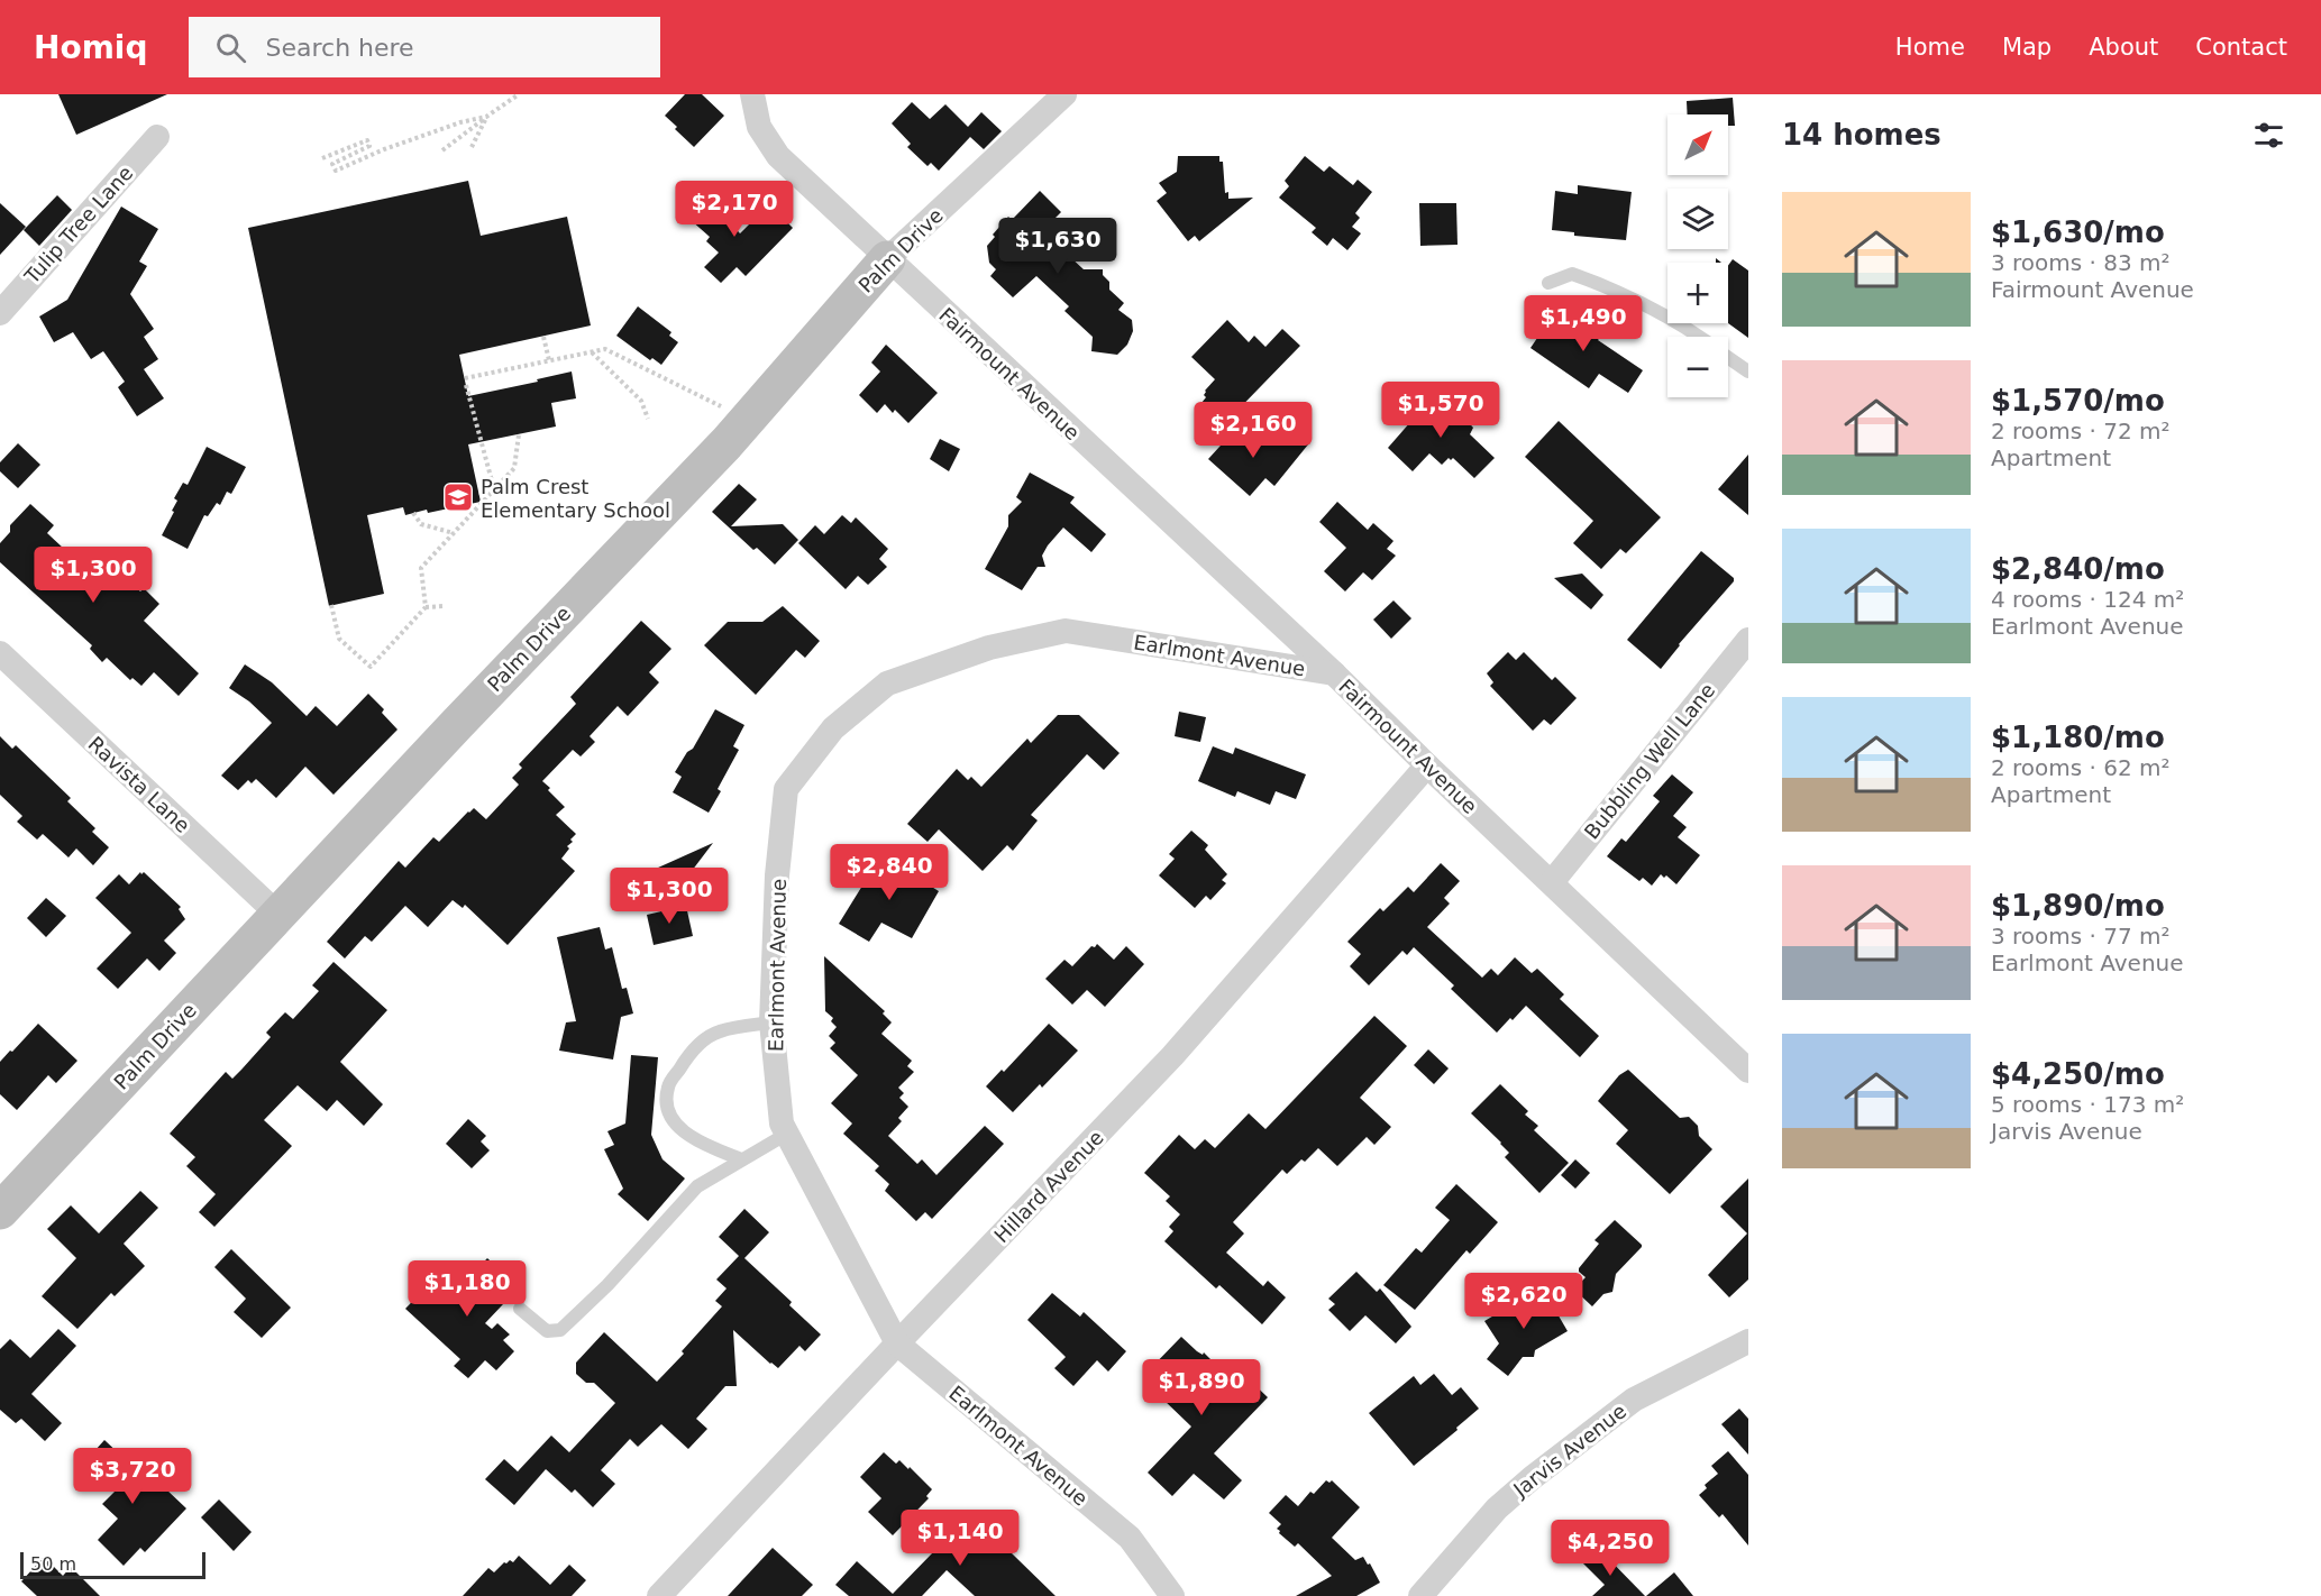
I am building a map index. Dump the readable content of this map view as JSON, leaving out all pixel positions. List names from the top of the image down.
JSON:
{
  "streets": {
    "street": [
      "Tulip Tree Lane",
      "Palm Drive",
      "Fairmount Avenue",
      "Earlmont Avenue",
      "Bubbling Well Lane",
      "Ravista Lane",
      "Hillard Avenue",
      "Jarvis Avenue"
    ]
  },
  "crossings": [
    ["Palm Drive", "Fairmount Avenue"],
    ["Palm Drive", "Ravista Lane"],
    ["Fairmount Avenue", "Earlmont Avenue"],
    ["Fairmount Avenue", "Bubbling Well Lane"],
    ["Fairmount Avenue", "Hillard Avenue"],
    ["Earlmont Avenue", "Hillard Avenue"]
  ],
  "places": {
    "school or university": ["Palm Crest Elementary School"]
  },
  "scale_bar": "50 m",
  "north": "top right",
  "page": {
    "header": "Homiq",
    "search": "Search here",
    "nav": [
      "Home",
      "Map",
      "About",
      "Contact"
    ],
    "heading": "14 homes",
    "map_buttons": ["+", "−"],
    "list": [
      {
        "name": "$1,630/mo",
        "note": "3 rooms · 83 m² · Fairmount Avenue"
      },
      {
        "name": "$1,570/mo",
        "note": "2 rooms · 72 m² · Apartment"
      },
      {
        "name": "$2,840/mo",
        "note": "4 rooms · 124 m² · Earlmont Avenue"
      },
      {
        "name": "$1,180/mo",
        "note": "2 rooms · 62 m² · Apartment"
      },
      {
        "name": "$1,890/mo",
        "note": "3 rooms · 77 m² · Earlmont Avenue"
      },
      {
        "name": "$4,250/mo",
        "note": "5 rooms · 173 m² · Jarvis Avenue"
      }
    ],
    "price": [
      "$2,170",
      "$1,630",
      "$1,490",
      "$1,570",
      "$2,160",
      "$1,300",
      "$2,840",
      "$1,300",
      "$1,180",
      "$2,620",
      "$1,890",
      "$3,720",
      "$1,140",
      "$4,250"
    ],
    "scale": "50 m"
  }
}
